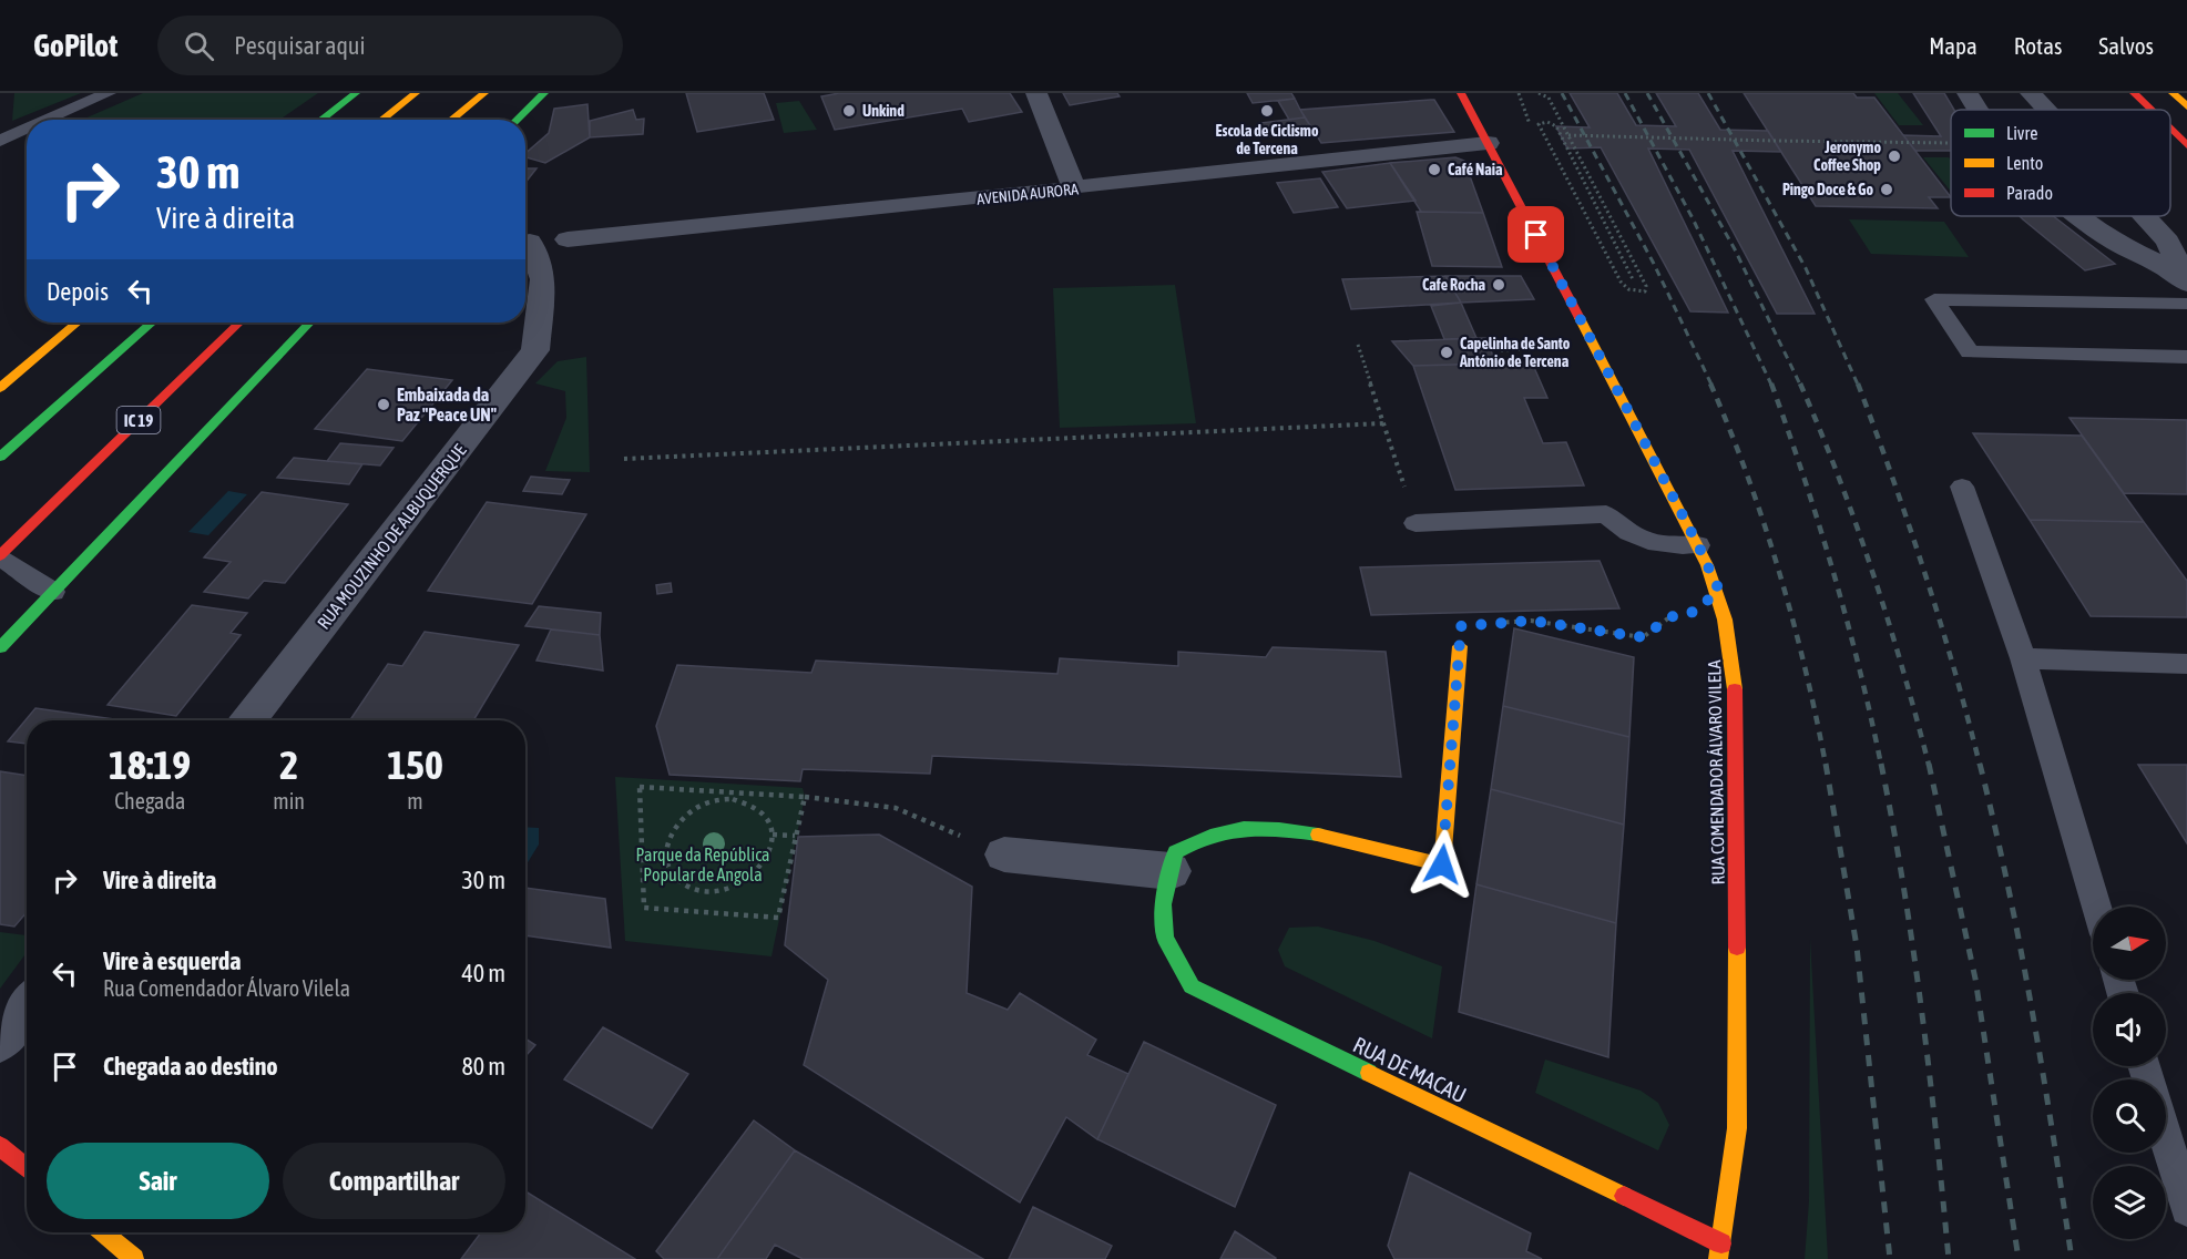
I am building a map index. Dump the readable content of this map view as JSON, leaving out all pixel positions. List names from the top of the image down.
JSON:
{
  "streets": {
    "main road": ["IC 19", "RUA COMENDADOR ÁLVARO VILELA", "RUA DE MACAU"],
    "street": ["AVENIDA AURORA", "RUA MOUZINHO DE ALBUQUERQUE"]
  },
  "crossings": [
    ["AVENIDA AURORA", "RUA COMENDADOR ÁLVARO VILELA"],
    ["RUA COMENDADOR ÁLVARO VILELA", "RUA DE MACAU"]
  ],
  "parks": ["Parque da República Popular de Angola"],
  "places": [
    "Unkind",
    "Escola de Ciclismo de Tercena",
    "Jeronymo Coffee Shop",
    "Café Naia",
    "Pingo Doce & Go",
    "Cafe Rocha",
    "Capelinha de Santo António de Tercena",
    "Embaixada da Paz \"Peace UN\""
  ],
  "legend": ["Livre", "Lento", "Parado"],
  "north": "right",
  "page": {
    "header": "GoPilot",
    "search": "Pesquisar aqui",
    "nav": ["Mapa", "Rotas", "Salvos"],
    "turn": ["30 m", "Vire à direita"],
    "then": "Depois",
    "eta": [
      "18:19",
      "Chegada",
      "2",
      "min",
      "150",
      "m"
    ],
    "list": [
      {
        "name": "Vire à direita",
        "value": "30 m"
      },
      {
        "name": "Vire à esquerda",
        "note": "Rua Comendador Álvaro Vilela",
        "value": "40 m"
      },
      {
        "name": "Chegada ao destino",
        "value": "80 m"
      }
    ],
    "buttons": ["Sair", "Compartilhar"]
  }
}
